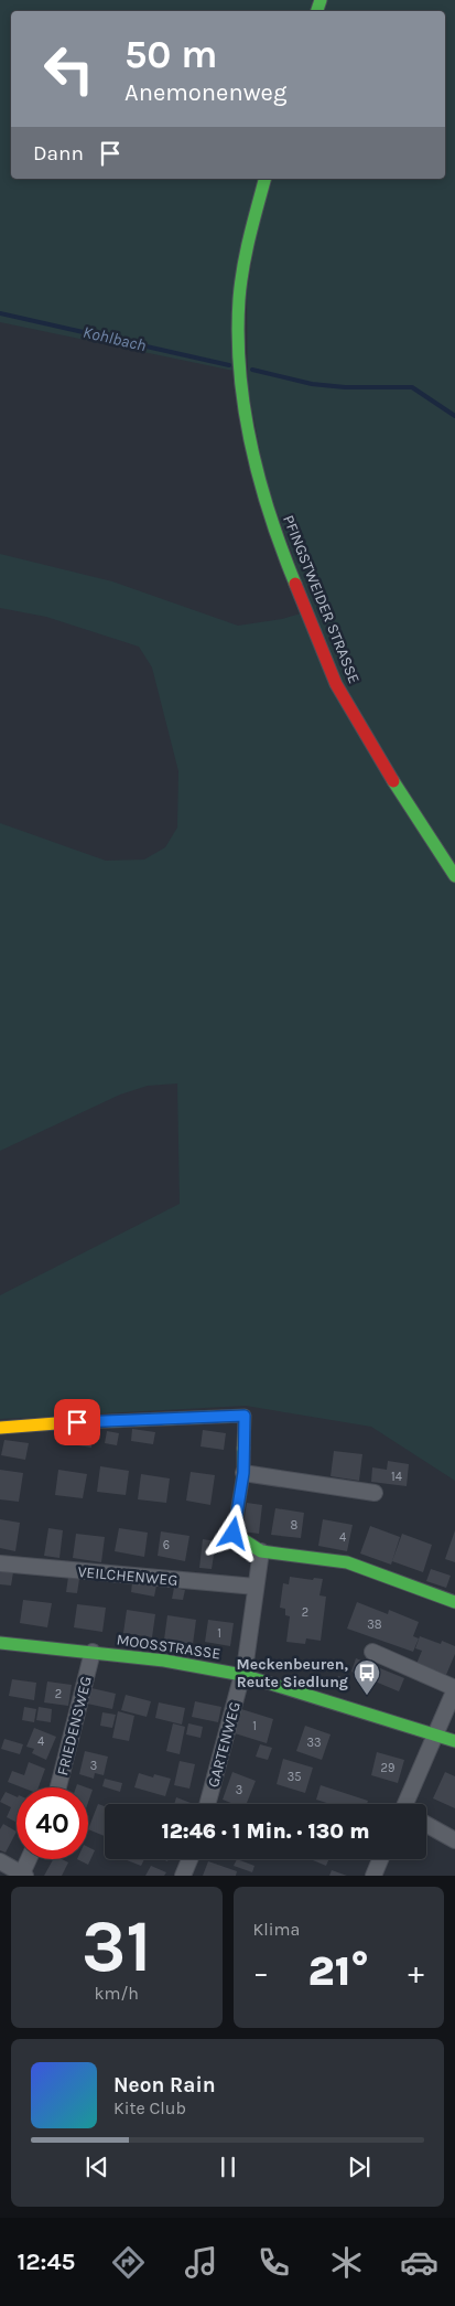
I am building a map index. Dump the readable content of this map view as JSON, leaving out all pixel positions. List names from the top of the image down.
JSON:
{
  "streets": {
    "street": [
      "PFINGSTWEIDER STRASSE",
      "VEILCHENWEG",
      "MOOSSTRASSE",
      "FRIEDENSWEG",
      "GARTENWEG"
    ]
  },
  "crossings": [
    ["VEILCHENWEG", "GARTENWEG"],
    ["MOOSSTRASSE", "FRIEDENSWEG"],
    ["MOOSSTRASSE", "GARTENWEG"]
  ],
  "water": ["Kohlbach"],
  "places": {
    "bus stop": ["Meckenbeuren, Reute Siedlung"]
  },
  "house_numbers": [
    "14",
    "8",
    "4",
    "6",
    "2",
    "38",
    "1",
    "2",
    "1",
    "4",
    "33",
    "3",
    "29",
    "35",
    "3"
  ],
  "page": {
    "turn": ["50 m", "Anemonenweg"],
    "then": "Dann",
    "limit": "40",
    "trip": "12:46 · 1 Min. · 130 m",
    "tile": [
      ["31", "km/h"],
      "Klima"
    ],
    "heat": ["−", "21°", "+"],
    "song": ["Neon Rain", "Kite Club"],
    "tabs": "12:45"
  }
}
